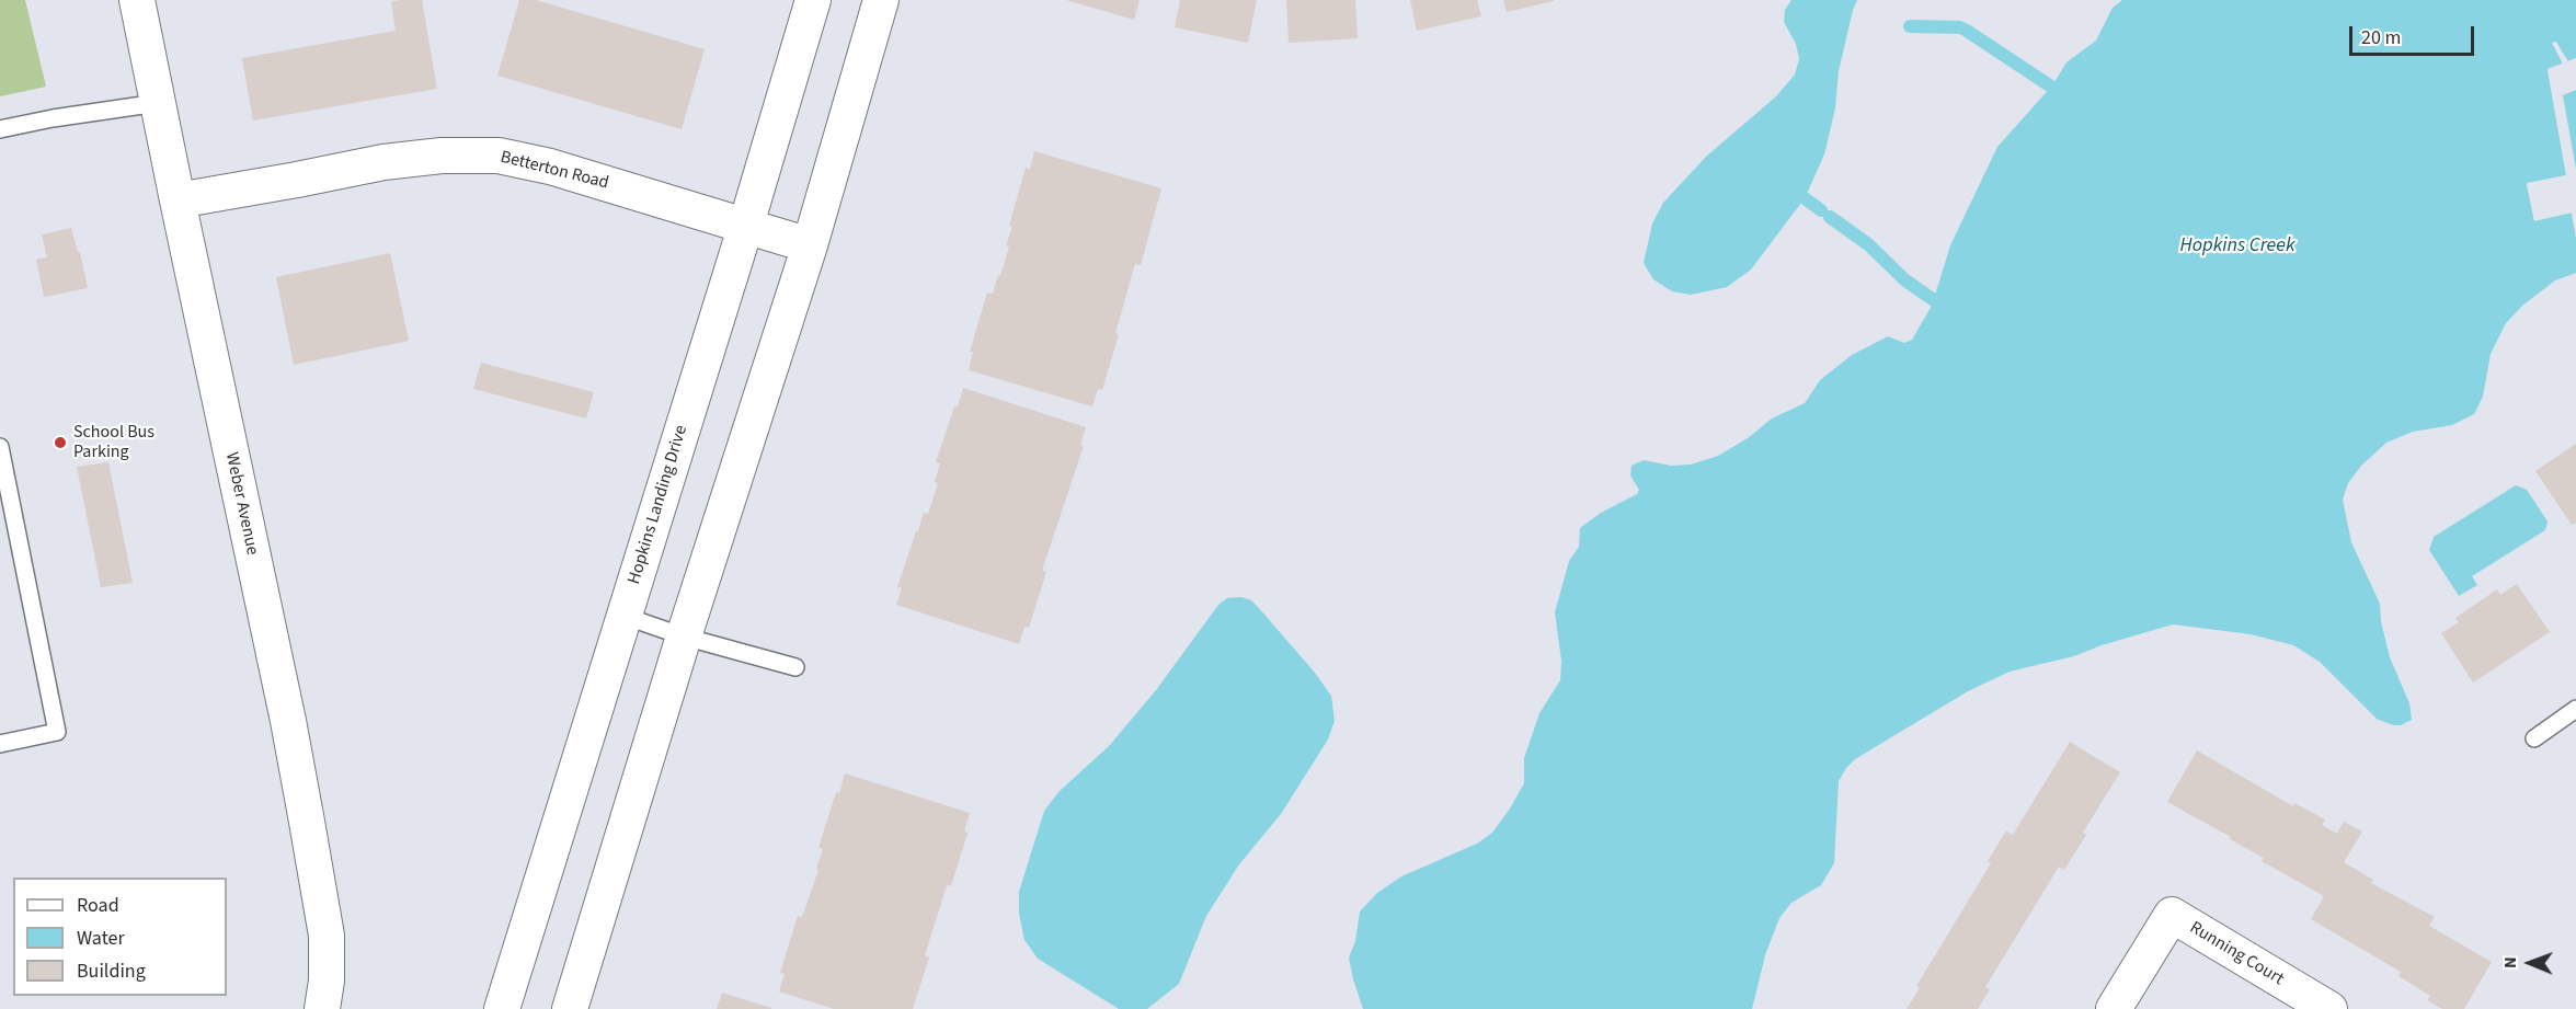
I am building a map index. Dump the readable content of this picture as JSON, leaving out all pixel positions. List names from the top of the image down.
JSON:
{
  "streets": {
    "street": [
      "Betterton Road",
      "Weber Avenue",
      "Hopkins Landing Drive",
      "Running Court"
    ]
  },
  "crossings": [
    ["Betterton Road", "Weber Avenue"],
    ["Betterton Road", "Hopkins Landing Drive"]
  ],
  "water": ["Hopkins Creek"],
  "places": ["School Bus Parking"],
  "legend": ["Road", "Water", "Building"],
  "scale_bar": "20 m",
  "north": "left"
}
